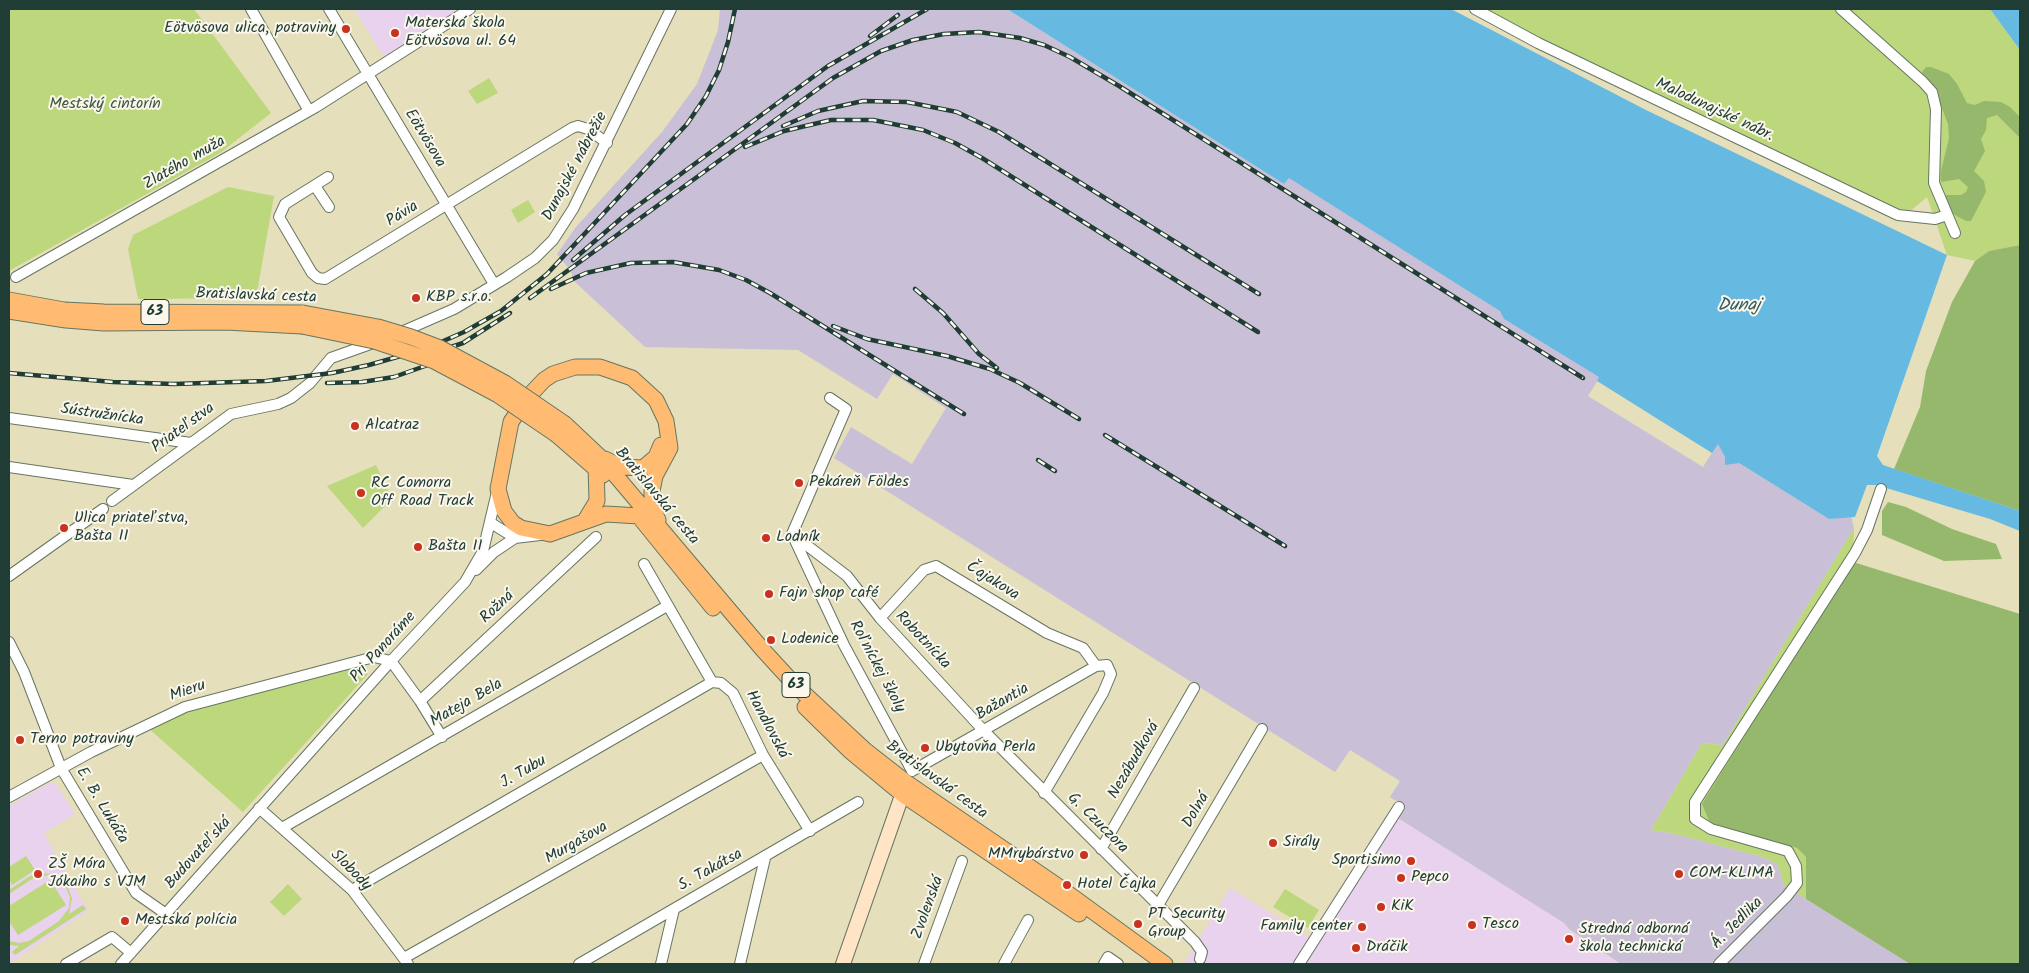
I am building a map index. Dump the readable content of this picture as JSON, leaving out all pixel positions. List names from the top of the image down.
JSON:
{
  "streets": {
    "main road": ["Bratislavská cesta", "63"],
    "street": [
      "Malodunajské nábr.",
      "Eötvösova",
      "Zlatého muža",
      "Dunajské nábrežie",
      "Pávia",
      "Sústružnícka",
      "Priateľstva",
      "Čajakova",
      "Rožná",
      "Robotnícka",
      "Pri Panoráme",
      "Roľníckej školy",
      "Mieru",
      "Bažantia",
      "Mateja Bela",
      "Handlovská",
      "Nezábudková",
      "J. Tubu",
      "E. B. Lukáča",
      "Dolná",
      "G. Czuczora",
      "Murgašova",
      "Budovateľská",
      "Slobody",
      "S. Takátsa",
      "Zvolenská",
      "Á. Jedlika"
    ]
  },
  "crossings": [
    ["Eötvösova", "Zlatého muža"],
    ["Eötvösova", "Dunajské nábrežie"],
    ["Eötvösova", "Pávia"],
    ["Dunajské nábrežie", "Pávia"],
    ["Dunajské nábrežie", "Priateľstva"],
    ["Bratislavská cesta", "Roľníckej školy"],
    ["Bratislavská cesta", "Bažantia"],
    ["Sústružnícka", "Priateľstva"],
    ["Čajakova", "Robotnícka"],
    ["Čajakova", "Bažantia"],
    ["Robotnícka", "Roľníckej školy"],
    ["Robotnícka", "Bažantia"],
    ["Robotnícka", "G. Czuczora"],
    ["Pri Panoráme", "Mieru"],
    ["Pri Panoráme", "Budovateľská"],
    ["Pri Panoráme", "Slobody"],
    ["Roľníckej školy", "Bažantia"],
    ["Mieru", "E. B. Lukáča"],
    ["Bažantia", "G. Czuczora"],
    ["Mateja Bela", "Slobody"],
    ["Handlovská", "J. Tubu"],
    ["Handlovská", "Murgašova"],
    ["Handlovská", "S. Takátsa"],
    ["Nezábudková", "G. Czuczora"],
    ["J. Tubu", "Slobody"],
    ["E. B. Lukáča", "Budovateľská"],
    ["Dolná", "G. Czuczora"],
    ["Murgašova", "Slobody"],
    ["Budovateľská", "Slobody"]
  ],
  "water": ["Dunaj"],
  "parks": ["Mestský cintorín"],
  "places": [
    "Eötvösova ulica, potraviny",
    "Materská škola Eötvösova ul. 64",
    "KBP s.r.o.",
    "Alcatraz",
    "Pekáreň Földes",
    "RC Comorra Off Road Track",
    "Ulica priateľstva, Bašta II",
    "Lodník",
    "Bašta II",
    "Fajn shop café",
    "Lodenice",
    "Terno potraviny",
    "Ubytovňa Perla",
    "Sirály",
    "MMrybárstvo",
    "Sportisimo",
    "ZŠ Móra Jókaiho s VJM",
    "COM-KLIMA",
    "Pepco",
    "Hotel Čajka",
    "KiK",
    "Mestská polícia",
    "PT Security Group",
    "Tesco",
    "Family center",
    "Stredná odborná škola technická",
    "Dráčik"
  ]
}
